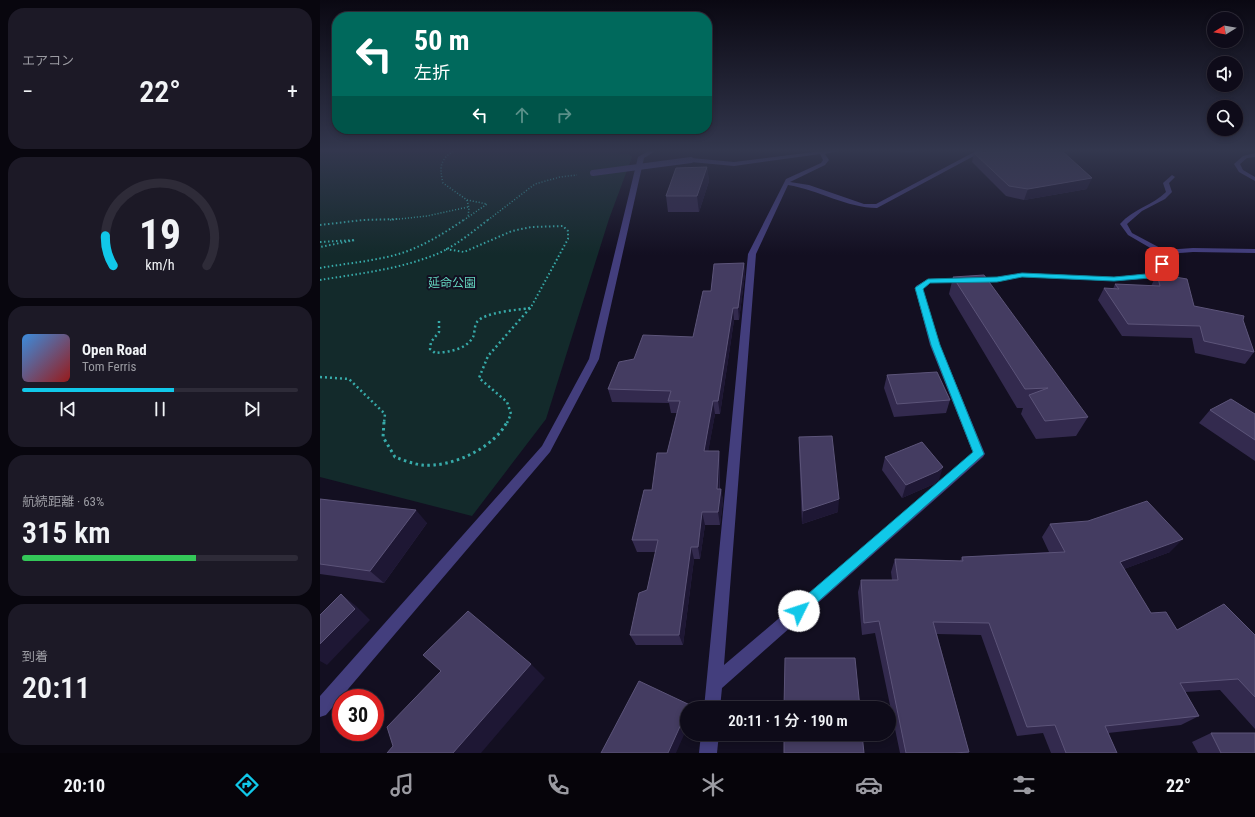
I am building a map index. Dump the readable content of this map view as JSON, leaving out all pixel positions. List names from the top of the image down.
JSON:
{
  "parks": ["延命公園"],
  "north": "left",
  "page": {
    "tile": [
      "エアコン",
      ["航続距離 · 63%", "315 km"],
      ["到着", "20:11"]
    ],
    "turn": ["50 m", "左折"],
    "heat": ["−", "22°", "+"],
    "song": ["Open Road", "Tom Ferris"],
    "limit": "30",
    "trip": "20:11 · 1 分 · 190 m",
    "tabs": ["20:10", "22°"],
    "gauge": ["19", "km/h"]
  }
}
